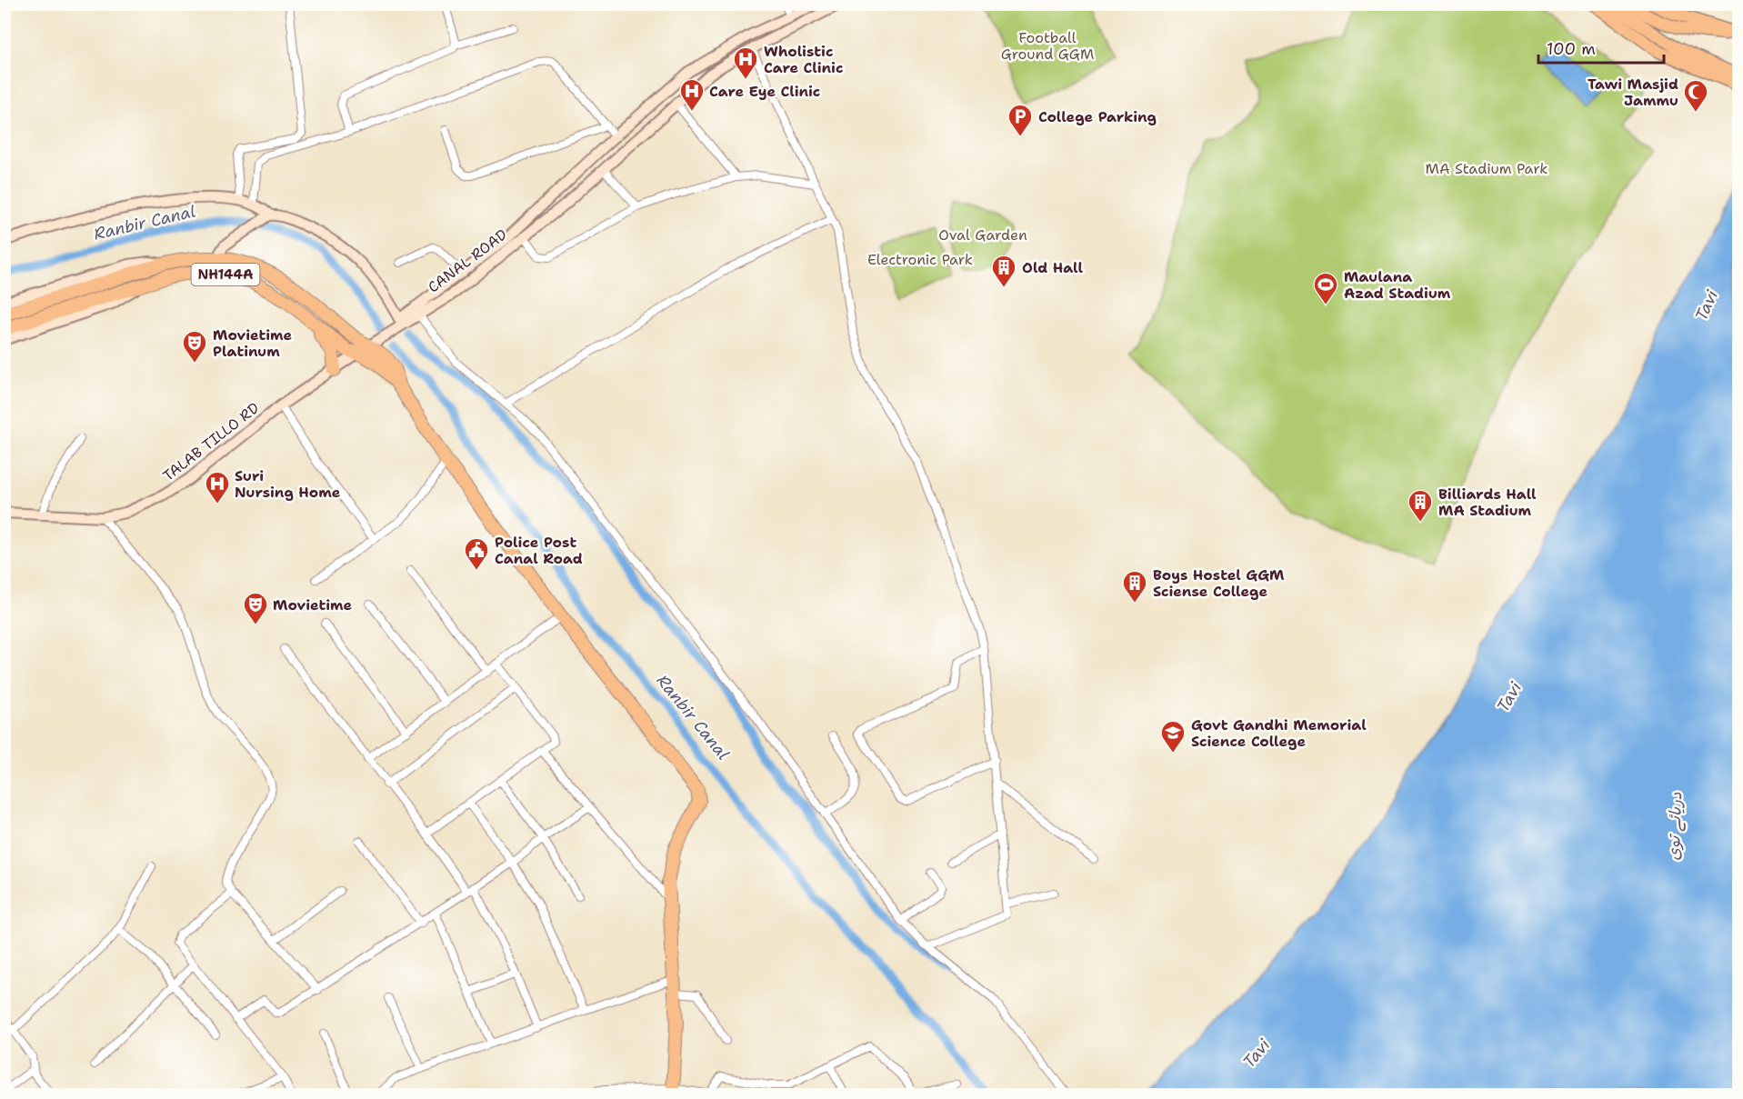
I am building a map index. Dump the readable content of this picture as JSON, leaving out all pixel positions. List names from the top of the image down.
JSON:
{
  "streets": {
    "highway": ["NH144A"],
    "main road": ["CANAL ROAD", "TALAB TILLO RD"]
  },
  "crossings": [
    ["CANAL ROAD", "NH144A"],
    ["CANAL ROAD", "TALAB TILLO RD"],
    ["NH144A", "TALAB TILLO RD"]
  ],
  "water": ["Ranbir Canal", "Tavi", "دریائے توی"],
  "parks": [
    "Football Ground GGM",
    "MA Stadium Park",
    "Oval Garden",
    "Electronic Park"
  ],
  "places": {
    "hospital": ["Wholistic Care Clinic", "Care Eye Clinic", "Suri Nursing Home"],
    "mosque": ["Tawi Masjid Jammu"],
    "parking": ["College Parking"],
    "building": ["Old Hall", "Billiards Hall MA Stadium", "Boys Hostel GGM Sciense College"],
    "sports": ["Maulana Azad Stadium"],
    "theatre": ["Movietime Platinum", "Movietime"],
    "public building": ["Police Post Canal Road"],
    "school or university": ["Govt Gandhi Memorial Science College"]
  },
  "scale_bar": "100 m"
}
